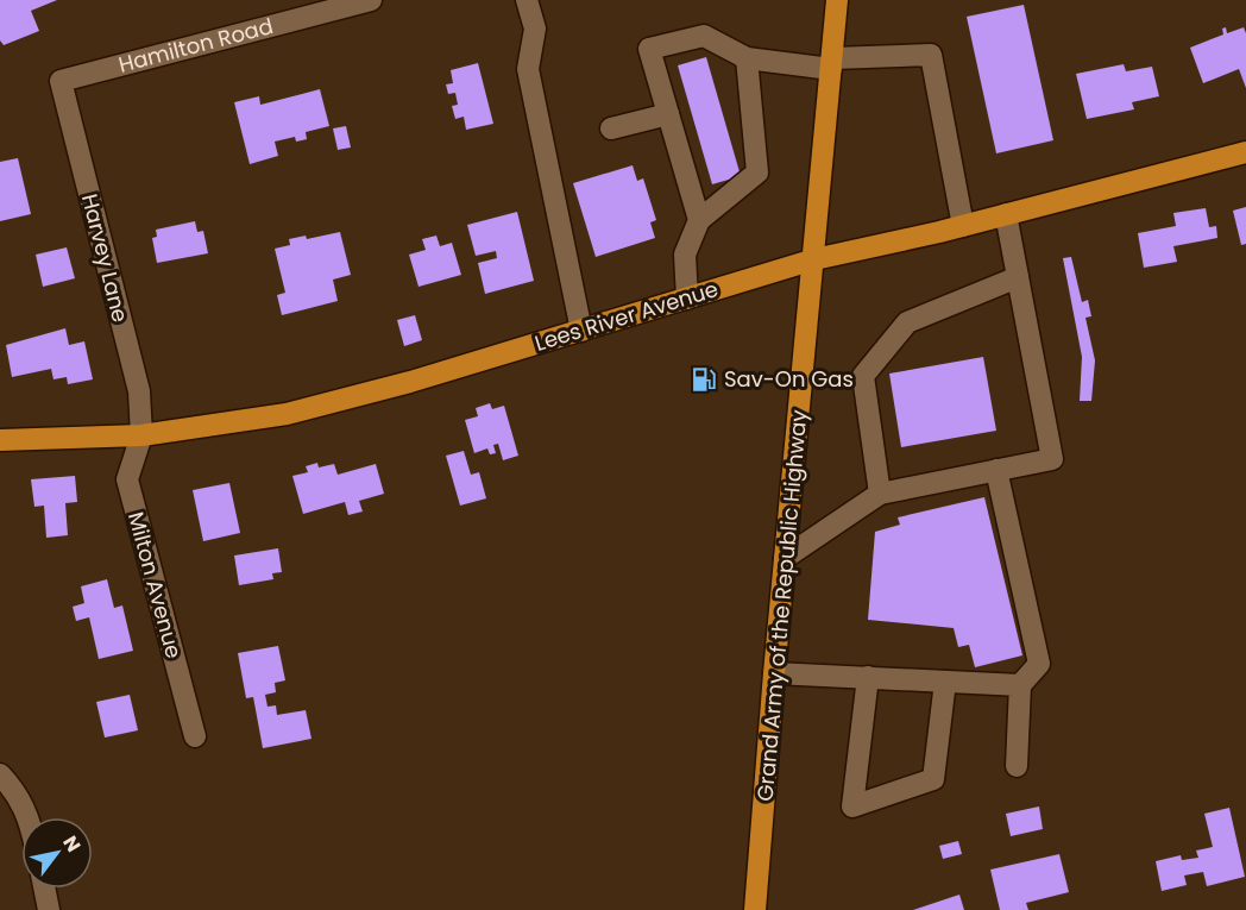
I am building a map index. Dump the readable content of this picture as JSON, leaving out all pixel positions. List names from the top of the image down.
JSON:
{
  "streets": {
    "main road": ["Lees River Avenue", "Grand Army of the Republic Highway"],
    "street": ["Hamilton Road", "Harvey Lane", "Milton Avenue"]
  },
  "crossings": [
    ["Hamilton Road", "Harvey Lane"],
    ["Harvey Lane", "Lees River Avenue"],
    ["Harvey Lane", "Milton Avenue"],
    ["Lees River Avenue", "Milton Avenue"],
    ["Lees River Avenue", "Grand Army of the Republic Highway"]
  ],
  "places": {
    "fuel station": ["Sav-On Gas"]
  },
  "north": "top right"
}
